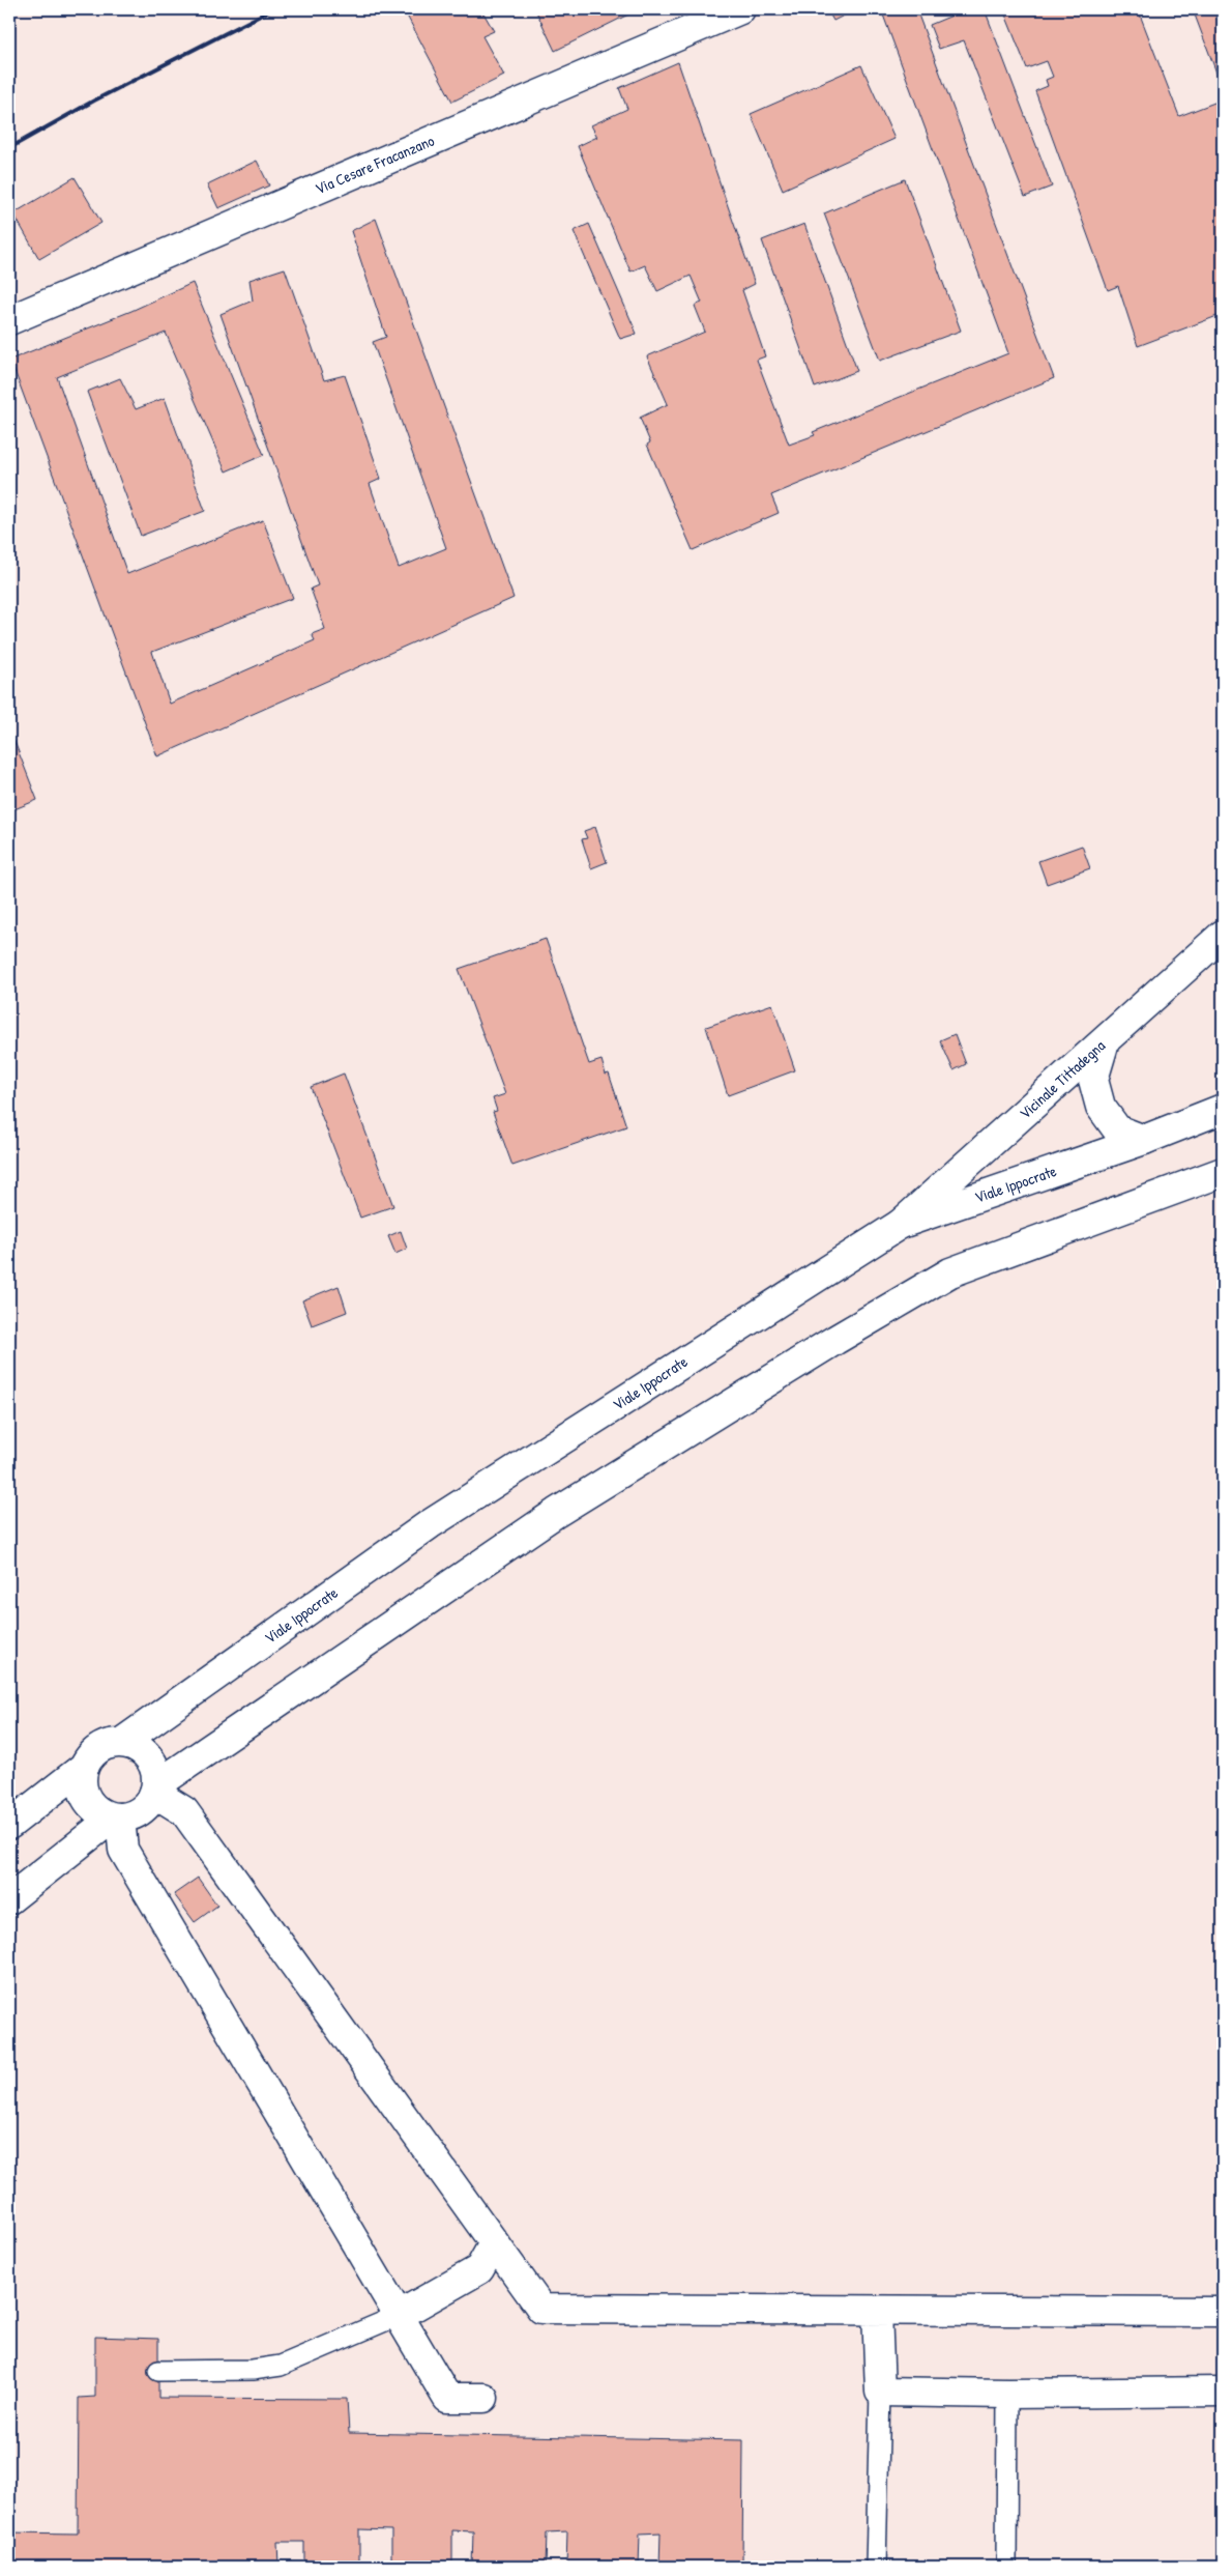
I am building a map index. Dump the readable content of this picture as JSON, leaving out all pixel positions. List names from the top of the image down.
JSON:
{
  "streets": {
    "street": ["Via Cesare Fracanzano", "Vicinale Tittadegna", "Viale Ippocrate"]
  },
  "crossings": [
    ["Vicinale Tittadegna", "Viale Ippocrate"]
  ]
}
